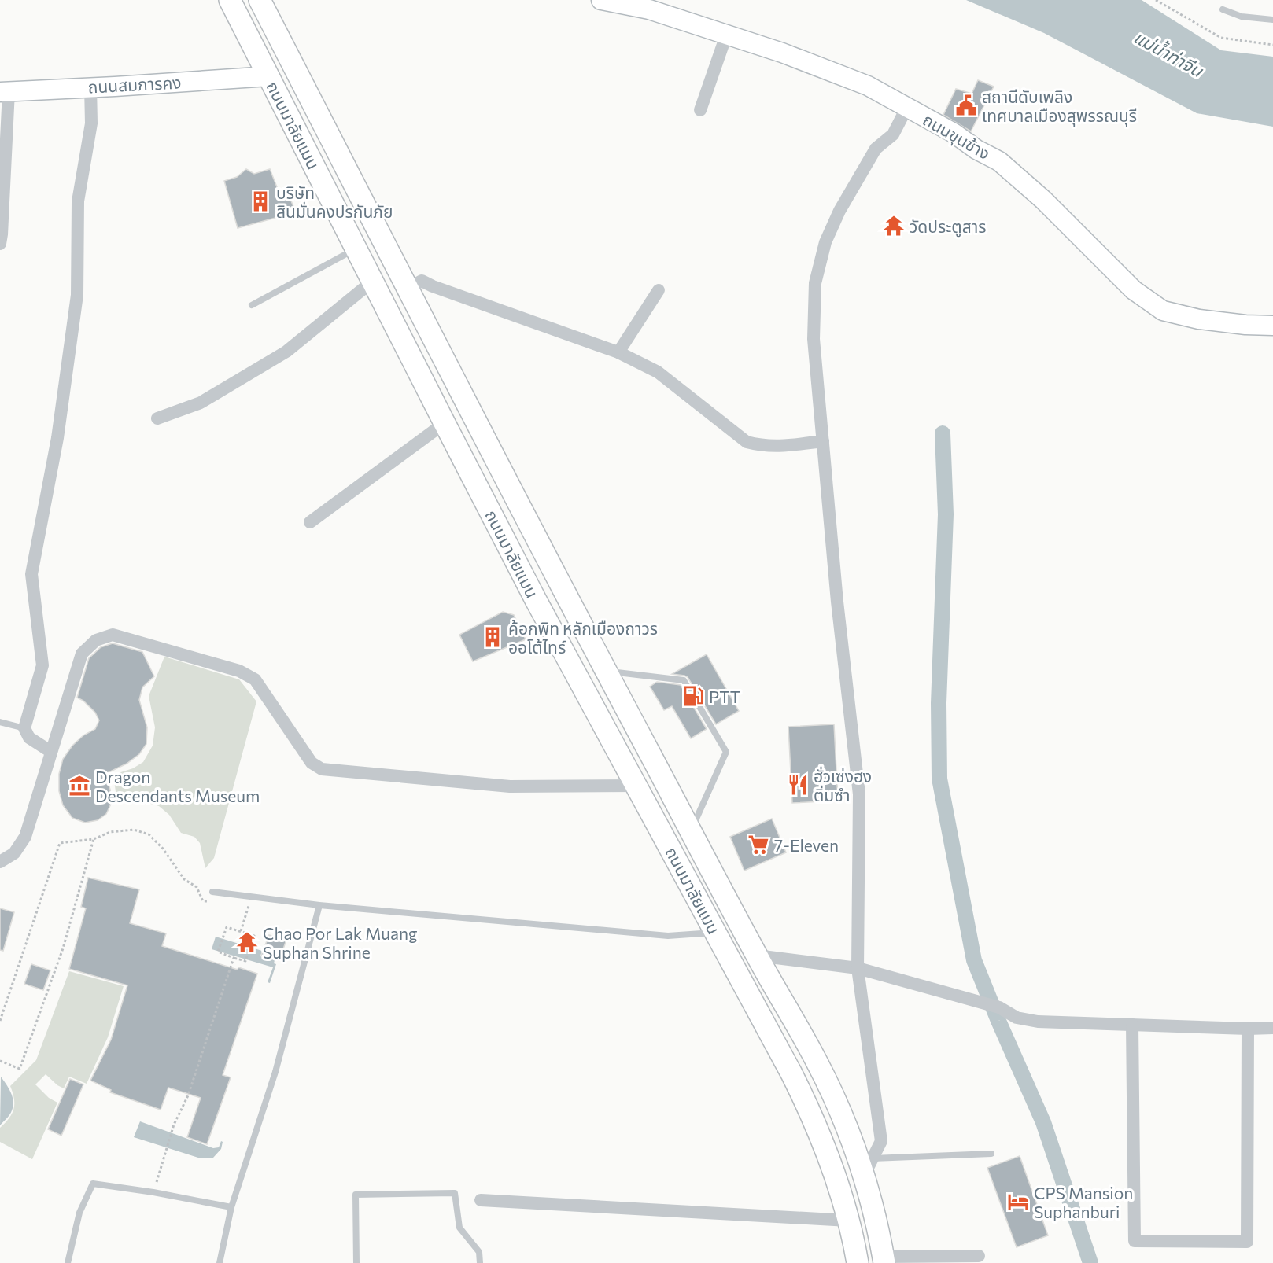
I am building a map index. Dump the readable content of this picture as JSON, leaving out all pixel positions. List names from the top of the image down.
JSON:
{
  "streets": {
    "main road": ["ถนนสมภารคง", "ถนนมาลัยแมน", "ถนนขุนช้าง"]
  },
  "crossings": [
    ["ถนนสมภารคง", "ถนนมาลัยแมน"]
  ],
  "water": ["แม่น้ำท่าจีน"],
  "places": {
    "public building": ["สถานีดับเพลิง เทศบาลเมืองสุพรรณบุรี"],
    "building": ["บริษัท สินมั่นคงปรกันภัย", "ค้อกพิท หลักเมืองถาวร ออโต้ไทร์"],
    "temple": ["วัดประตูสาร", "Chao Por Lak Muang Suphan Shrine"],
    "fuel station": ["PTT"],
    "restaurant": ["ฮั่วเซ่งฮง ติ่มซำ"],
    "museum": ["Dragon Descendants Museum"],
    "supermarket": ["7-Eleven"],
    "hotel": ["CPS Mansion Suphanburi"]
  }
}
